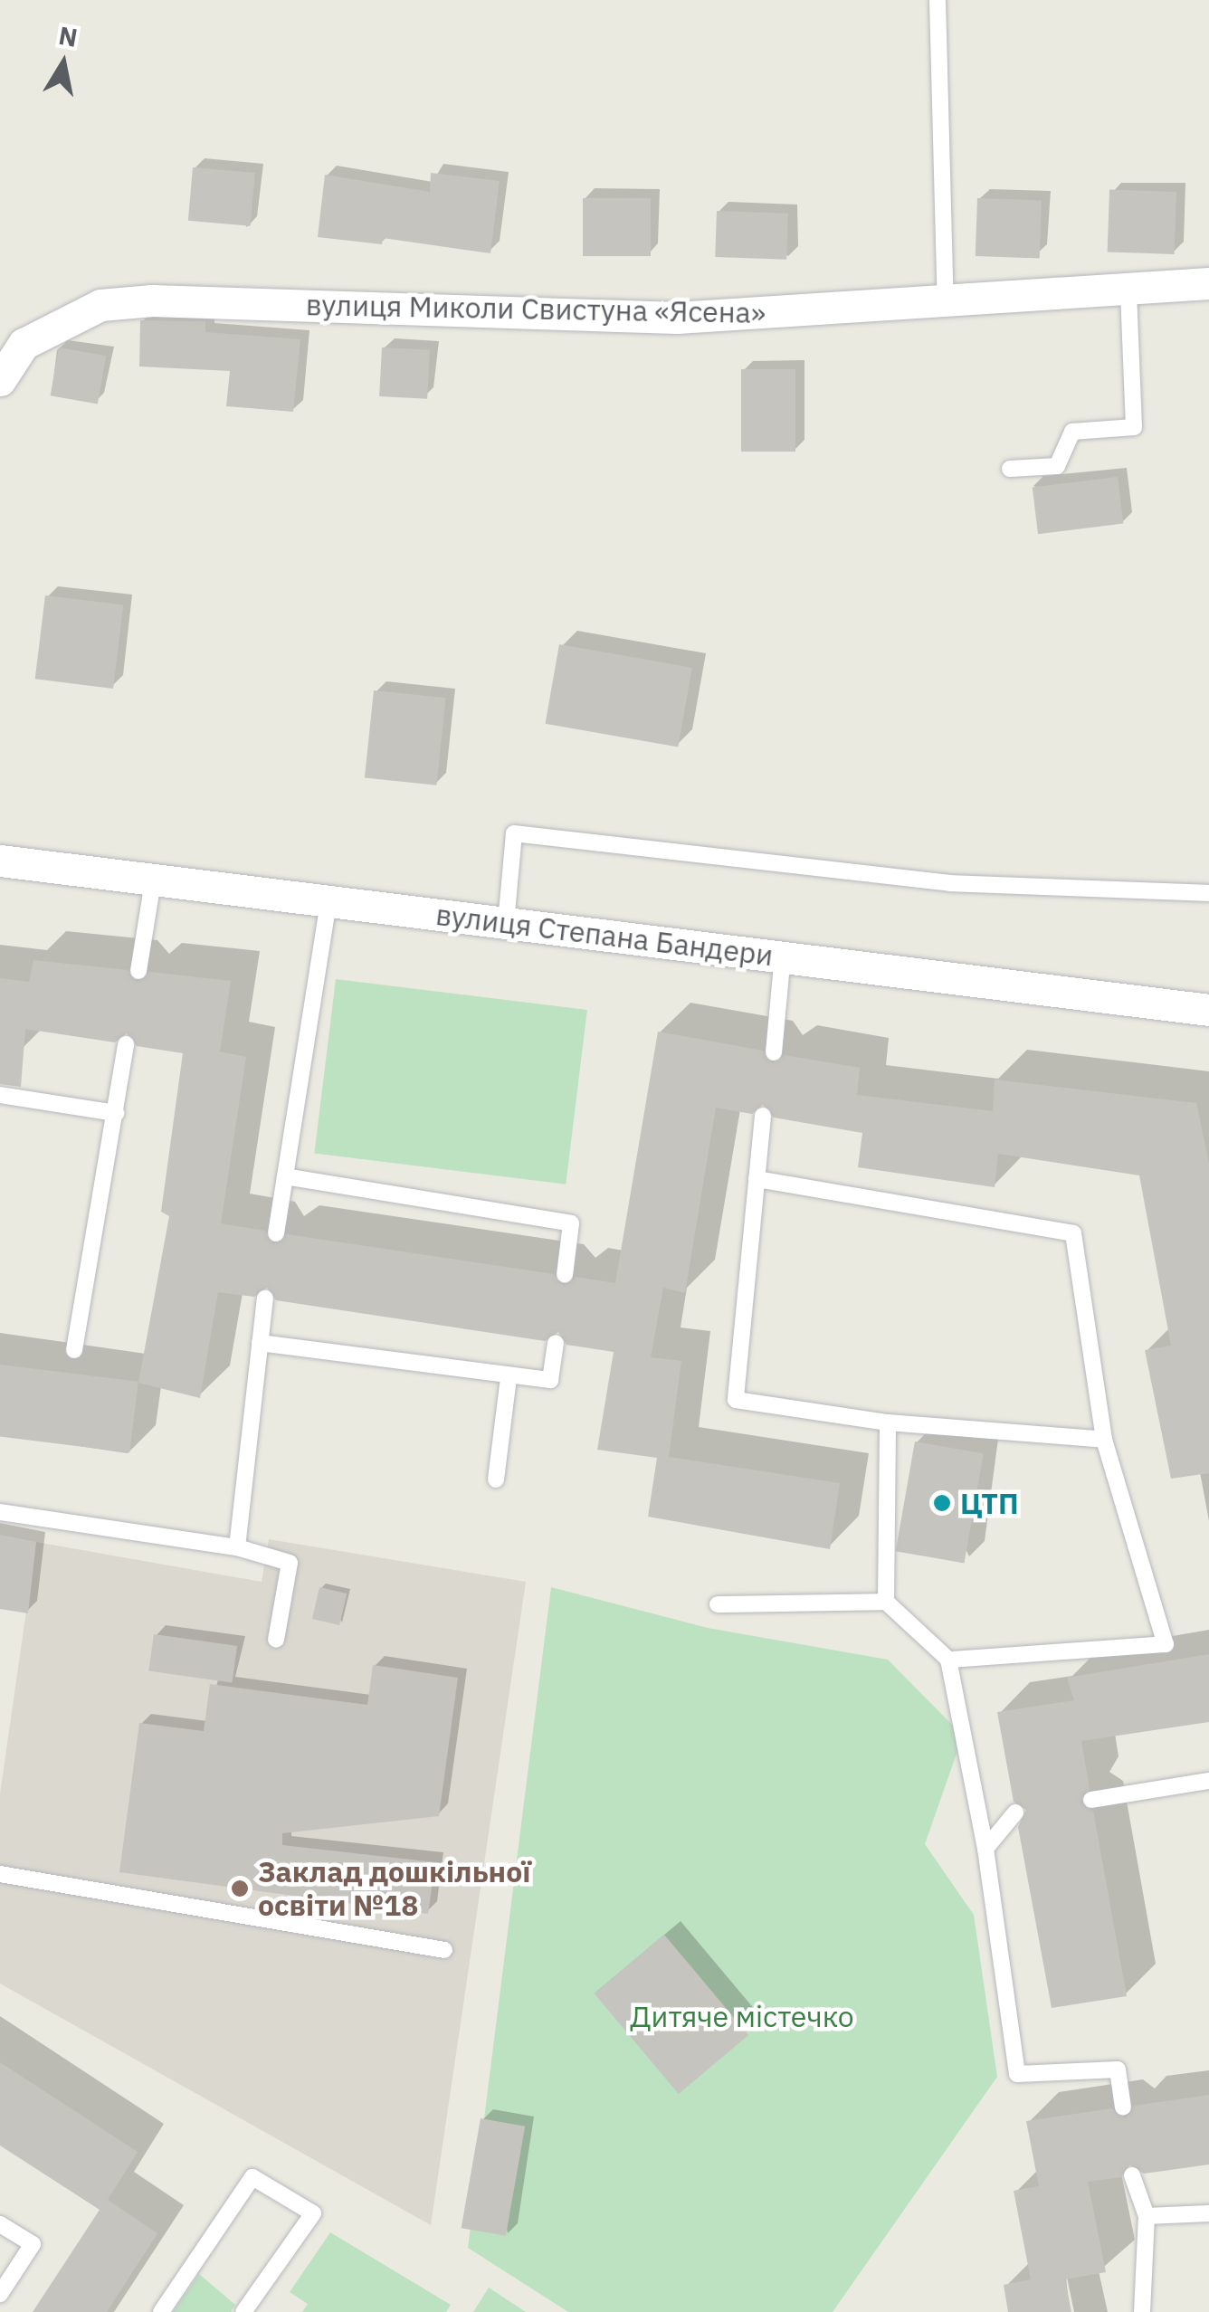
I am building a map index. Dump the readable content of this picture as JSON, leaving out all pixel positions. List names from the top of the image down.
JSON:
{
  "streets": {
    "street": ["вулиця Миколи Свистуна «Ясена»", "вулиця Степана Бандери"]
  },
  "parks": ["Дитяче містечко"],
  "places": ["ЦТП", "Заклад дошкільної освіти №18"],
  "north": "top"
}
